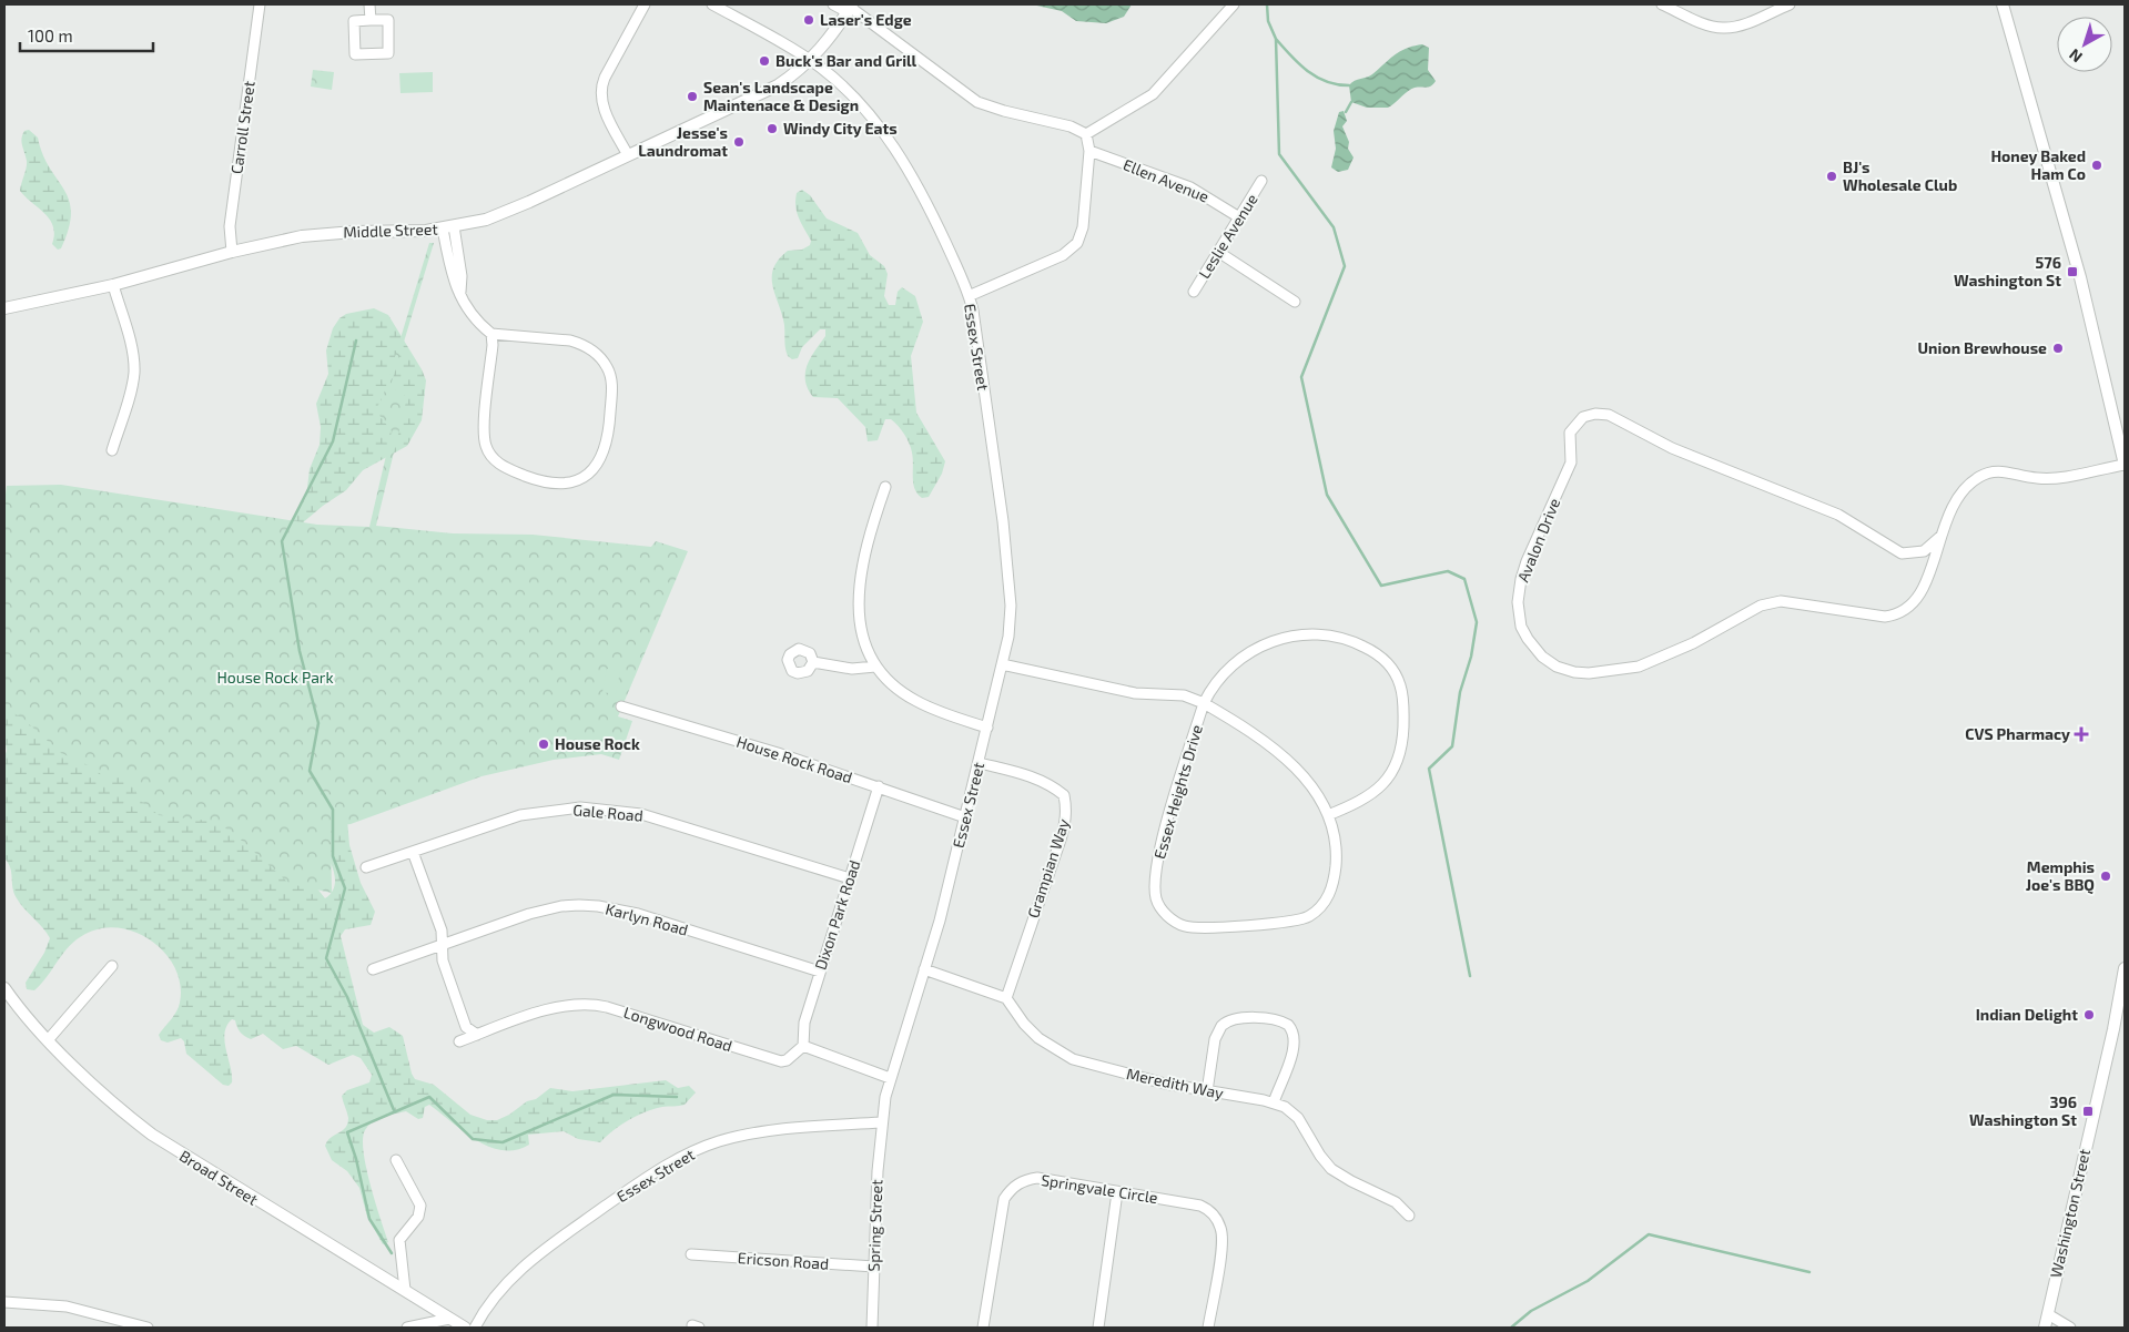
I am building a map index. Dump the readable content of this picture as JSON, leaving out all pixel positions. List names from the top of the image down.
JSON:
{
  "streets": {
    "main road": ["Middle Street", "Broad Street", "Washington Street"],
    "street": [
      "Carroll Street",
      "Ellen Avenue",
      "Leslie Avenue",
      "Essex Street",
      "Avalon Drive",
      "House Rock Road",
      "Essex Heights Drive",
      "Gale Road",
      "Grampian Way",
      "Dixon Park Road",
      "Karlyn Road",
      "Longwood Road",
      "Meredith Way",
      "Springvale Circle",
      "Spring Street",
      "Ericson Road"
    ]
  },
  "crossings": [
    ["Carroll Street", "Middle Street"],
    ["Ellen Avenue", "Leslie Avenue"],
    ["Middle Street", "Essex Street"],
    ["Essex Street", "House Rock Road"],
    ["Essex Street", "Essex Heights Drive"],
    ["Essex Street", "Grampian Way"],
    ["Essex Street", "Spring Street"],
    ["House Rock Road", "Dixon Park Road"],
    ["Gale Road", "Dixon Park Road"],
    ["Grampian Way", "Meredith Way"],
    ["Dixon Park Road", "Karlyn Road"],
    ["Dixon Park Road", "Longwood Road"],
    ["Spring Street", "Ericson Road"]
  ],
  "parks": ["House Rock Park"],
  "places": {
    "other": [
      "Laser's Edge",
      "Buck's Bar and Grill",
      "Sean's Landscape Maintenace & Design",
      "Windy City Eats",
      "Jesse's Laundromat",
      "Honey Baked Ham Co",
      "BJ's Wholesale Club",
      "Union Brewhouse",
      "House Rock",
      "Memphis Joe's BBQ",
      "Indian Delight"
    ],
    "transit": ["576 Washington St", "396 Washington St"],
    "health": ["CVS Pharmacy"]
  },
  "scale_bar": "100 m",
  "north": "bottom left"
}
